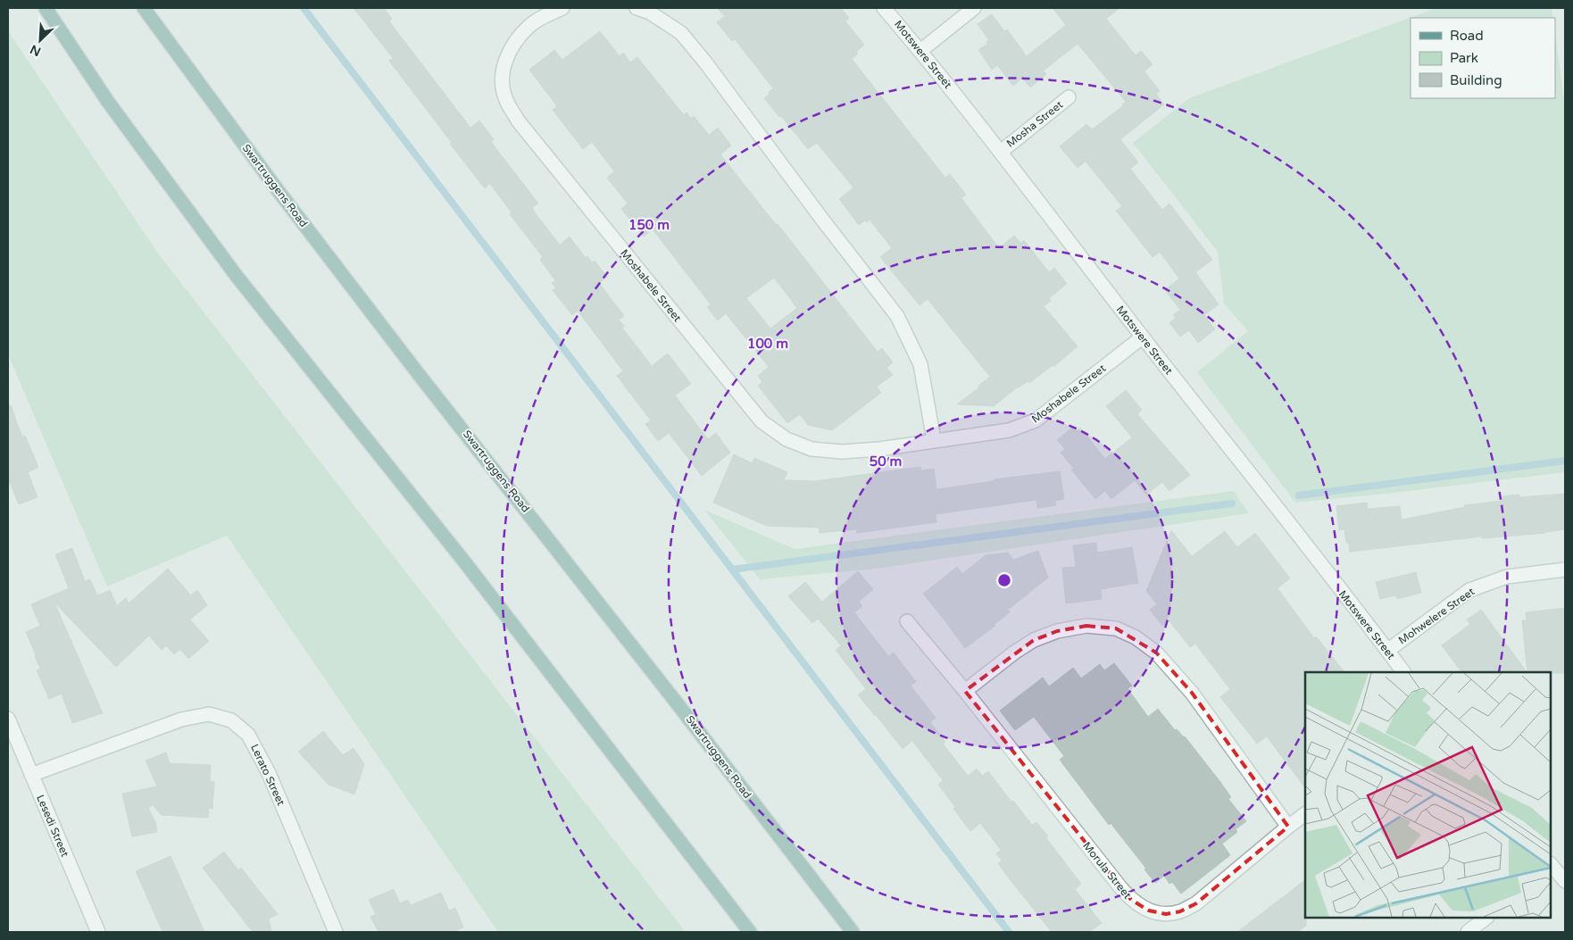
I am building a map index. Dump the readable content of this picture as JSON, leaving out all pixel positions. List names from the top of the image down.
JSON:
{
  "streets": {
    "main road": ["Swartruggens Road"],
    "street": [
      "Motswere Street",
      "Mosha Street",
      "Moshabele Street",
      "Mohwelere Street",
      "Lerato Street",
      "Lesedi Street",
      "Morula Street"
    ]
  },
  "crossings": [
    ["Motswere Street", "Mosha Street"],
    ["Motswere Street", "Moshabele Street"],
    ["Motswere Street", "Mohwelere Street"],
    ["Lerato Street", "Lesedi Street"]
  ],
  "legend": ["Road", "Park", "Building"],
  "north": "bottom left",
  "rings": ["150 m", "100 m", "50 m"]
}
